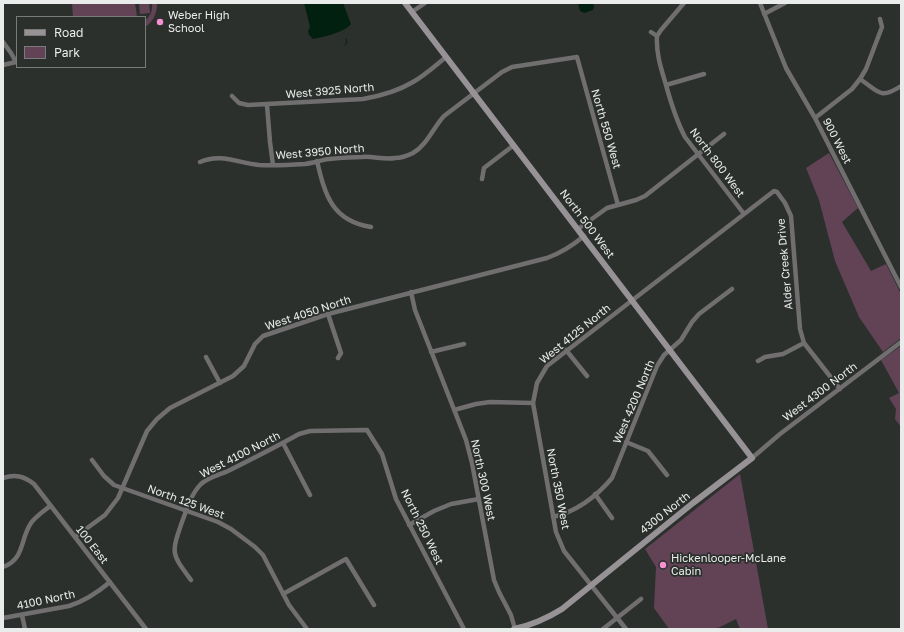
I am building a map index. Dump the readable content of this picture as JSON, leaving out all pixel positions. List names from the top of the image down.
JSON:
{
  "streets": {
    "street": [
      "West 3925 North",
      "North 550 West",
      "900 West",
      "West 3950 North",
      "North 800 West",
      "North 500 West",
      "Alder Creek Drive",
      "West 4050 North",
      "West 4125 North",
      "West 4300 North",
      "West 4200 North",
      "West 4100 North",
      "North 300 West",
      "North 350 West",
      "North 125 West",
      "4300 North",
      "North 250 West",
      "100 East",
      "4100 North"
    ]
  },
  "crossings": [
    ["West 3925 North", "North 500 West"],
    ["North 550 West", "West 3950 North"],
    ["West 3950 North", "North 500 West"],
    ["North 800 West", "Alder Creek Drive"],
    ["North 500 West", "Alder Creek Drive"],
    ["North 500 West", "West 4050 North"],
    ["North 500 West", "West 4125 North"],
    ["North 500 West", "West 4300 North"],
    ["North 500 West", "West 4200 North"],
    ["North 500 West", "4300 North"],
    ["Alder Creek Drive", "West 4125 North"],
    ["Alder Creek Drive", "West 4300 North"],
    ["West 4050 North", "North 300 West"],
    ["West 4050 North", "North 125 West"],
    ["West 4050 North", "100 East"],
    ["West 4125 North", "North 350 West"],
    ["West 4300 North", "4300 North"],
    ["West 4200 North", "North 350 West"],
    ["West 4100 North", "North 125 West"],
    ["West 4100 North", "North 250 West"],
    ["North 300 West", "4300 North"],
    ["North 350 West", "4300 North"],
    ["100 East", "4100 North"]
  ],
  "places": ["Weber High School", "Hickenlooper-McLane Cabin"],
  "legend": ["Road", "Park"]
}
